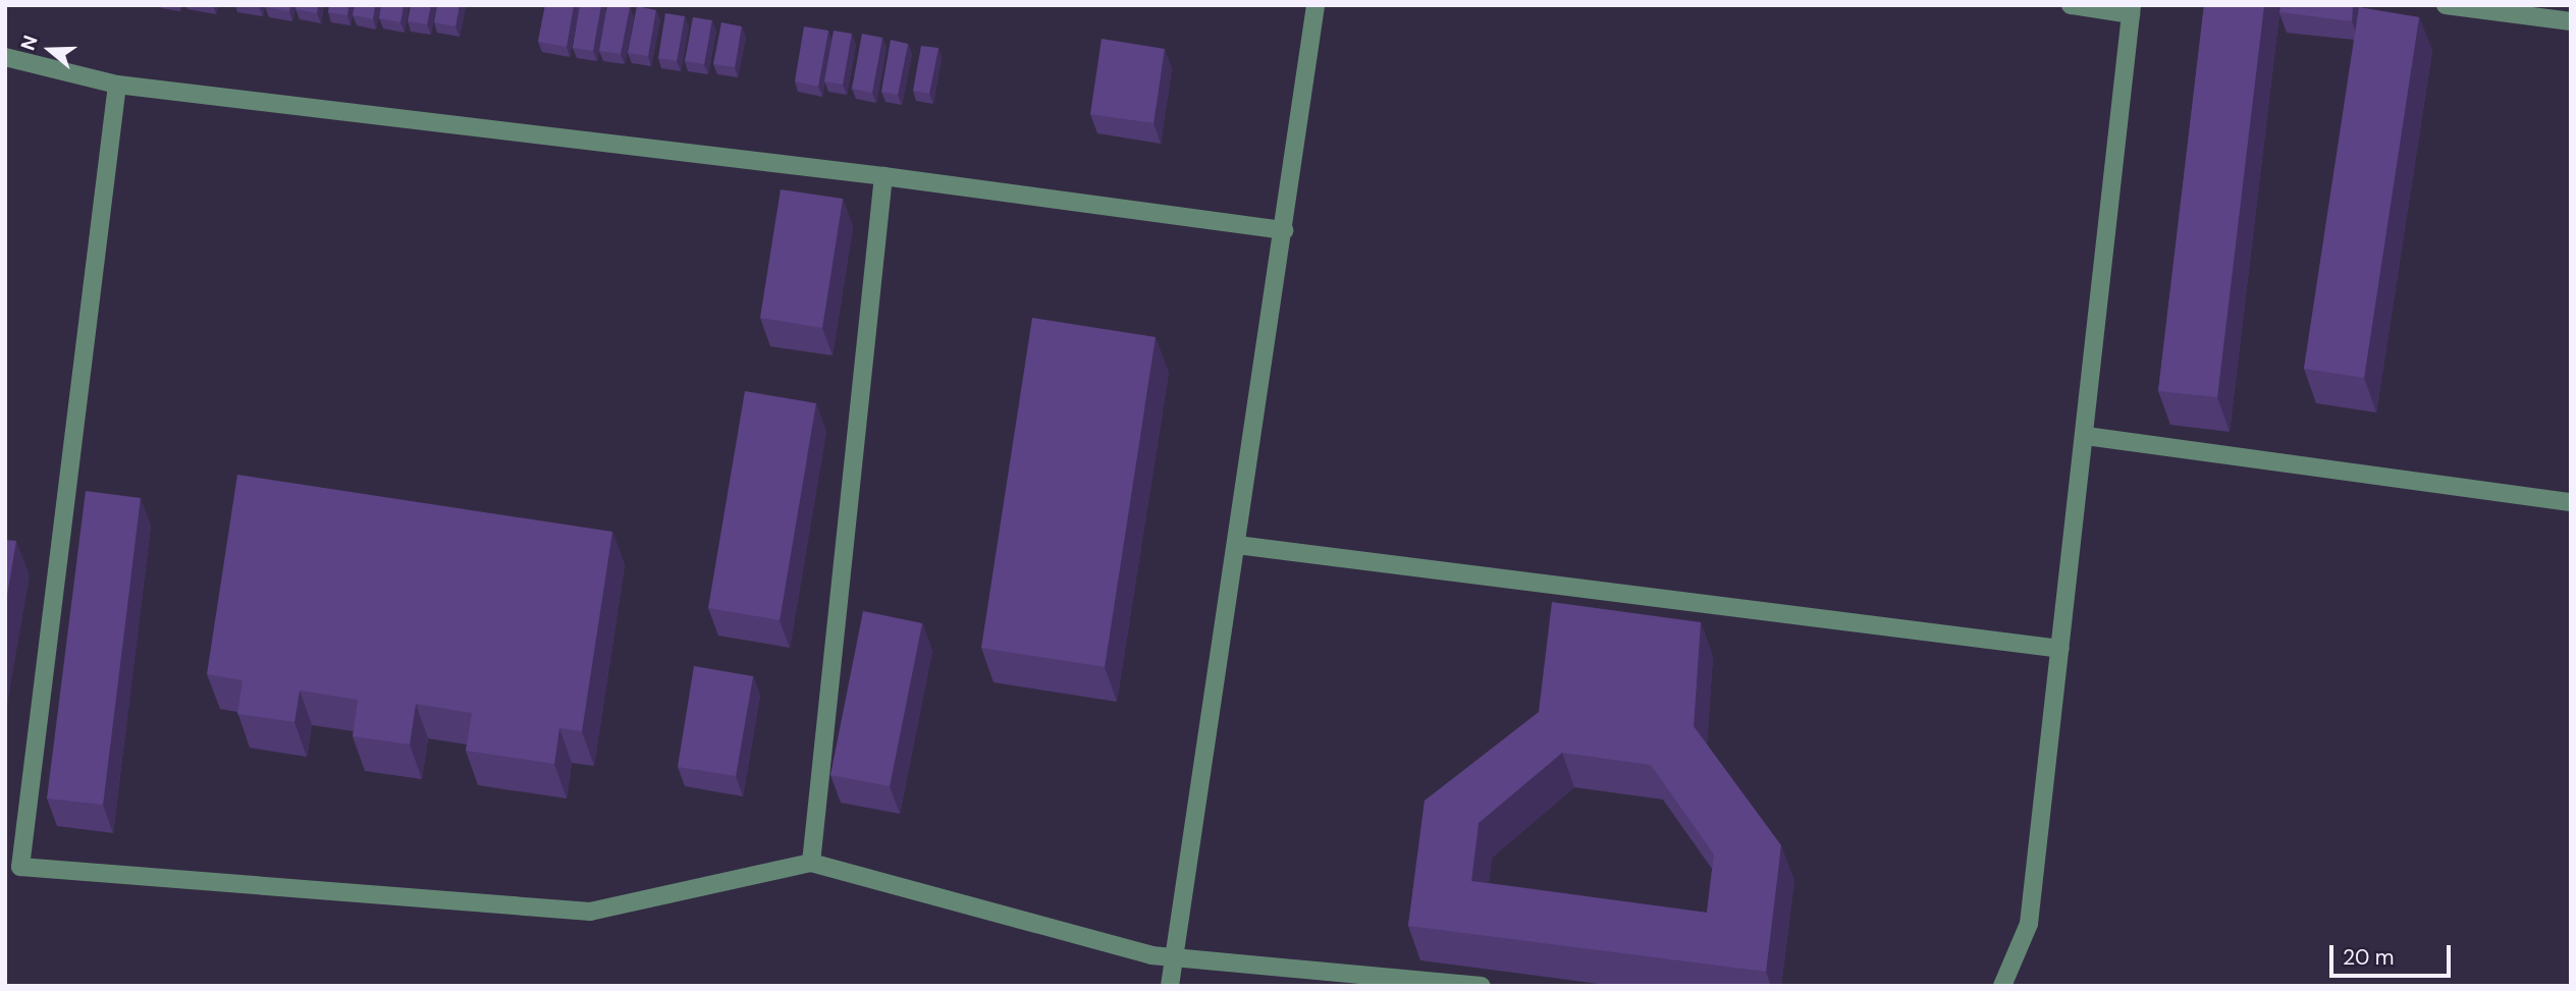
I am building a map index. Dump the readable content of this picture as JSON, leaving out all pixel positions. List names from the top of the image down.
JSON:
{
  "scale_bar": "20 m",
  "north": "left"
}
